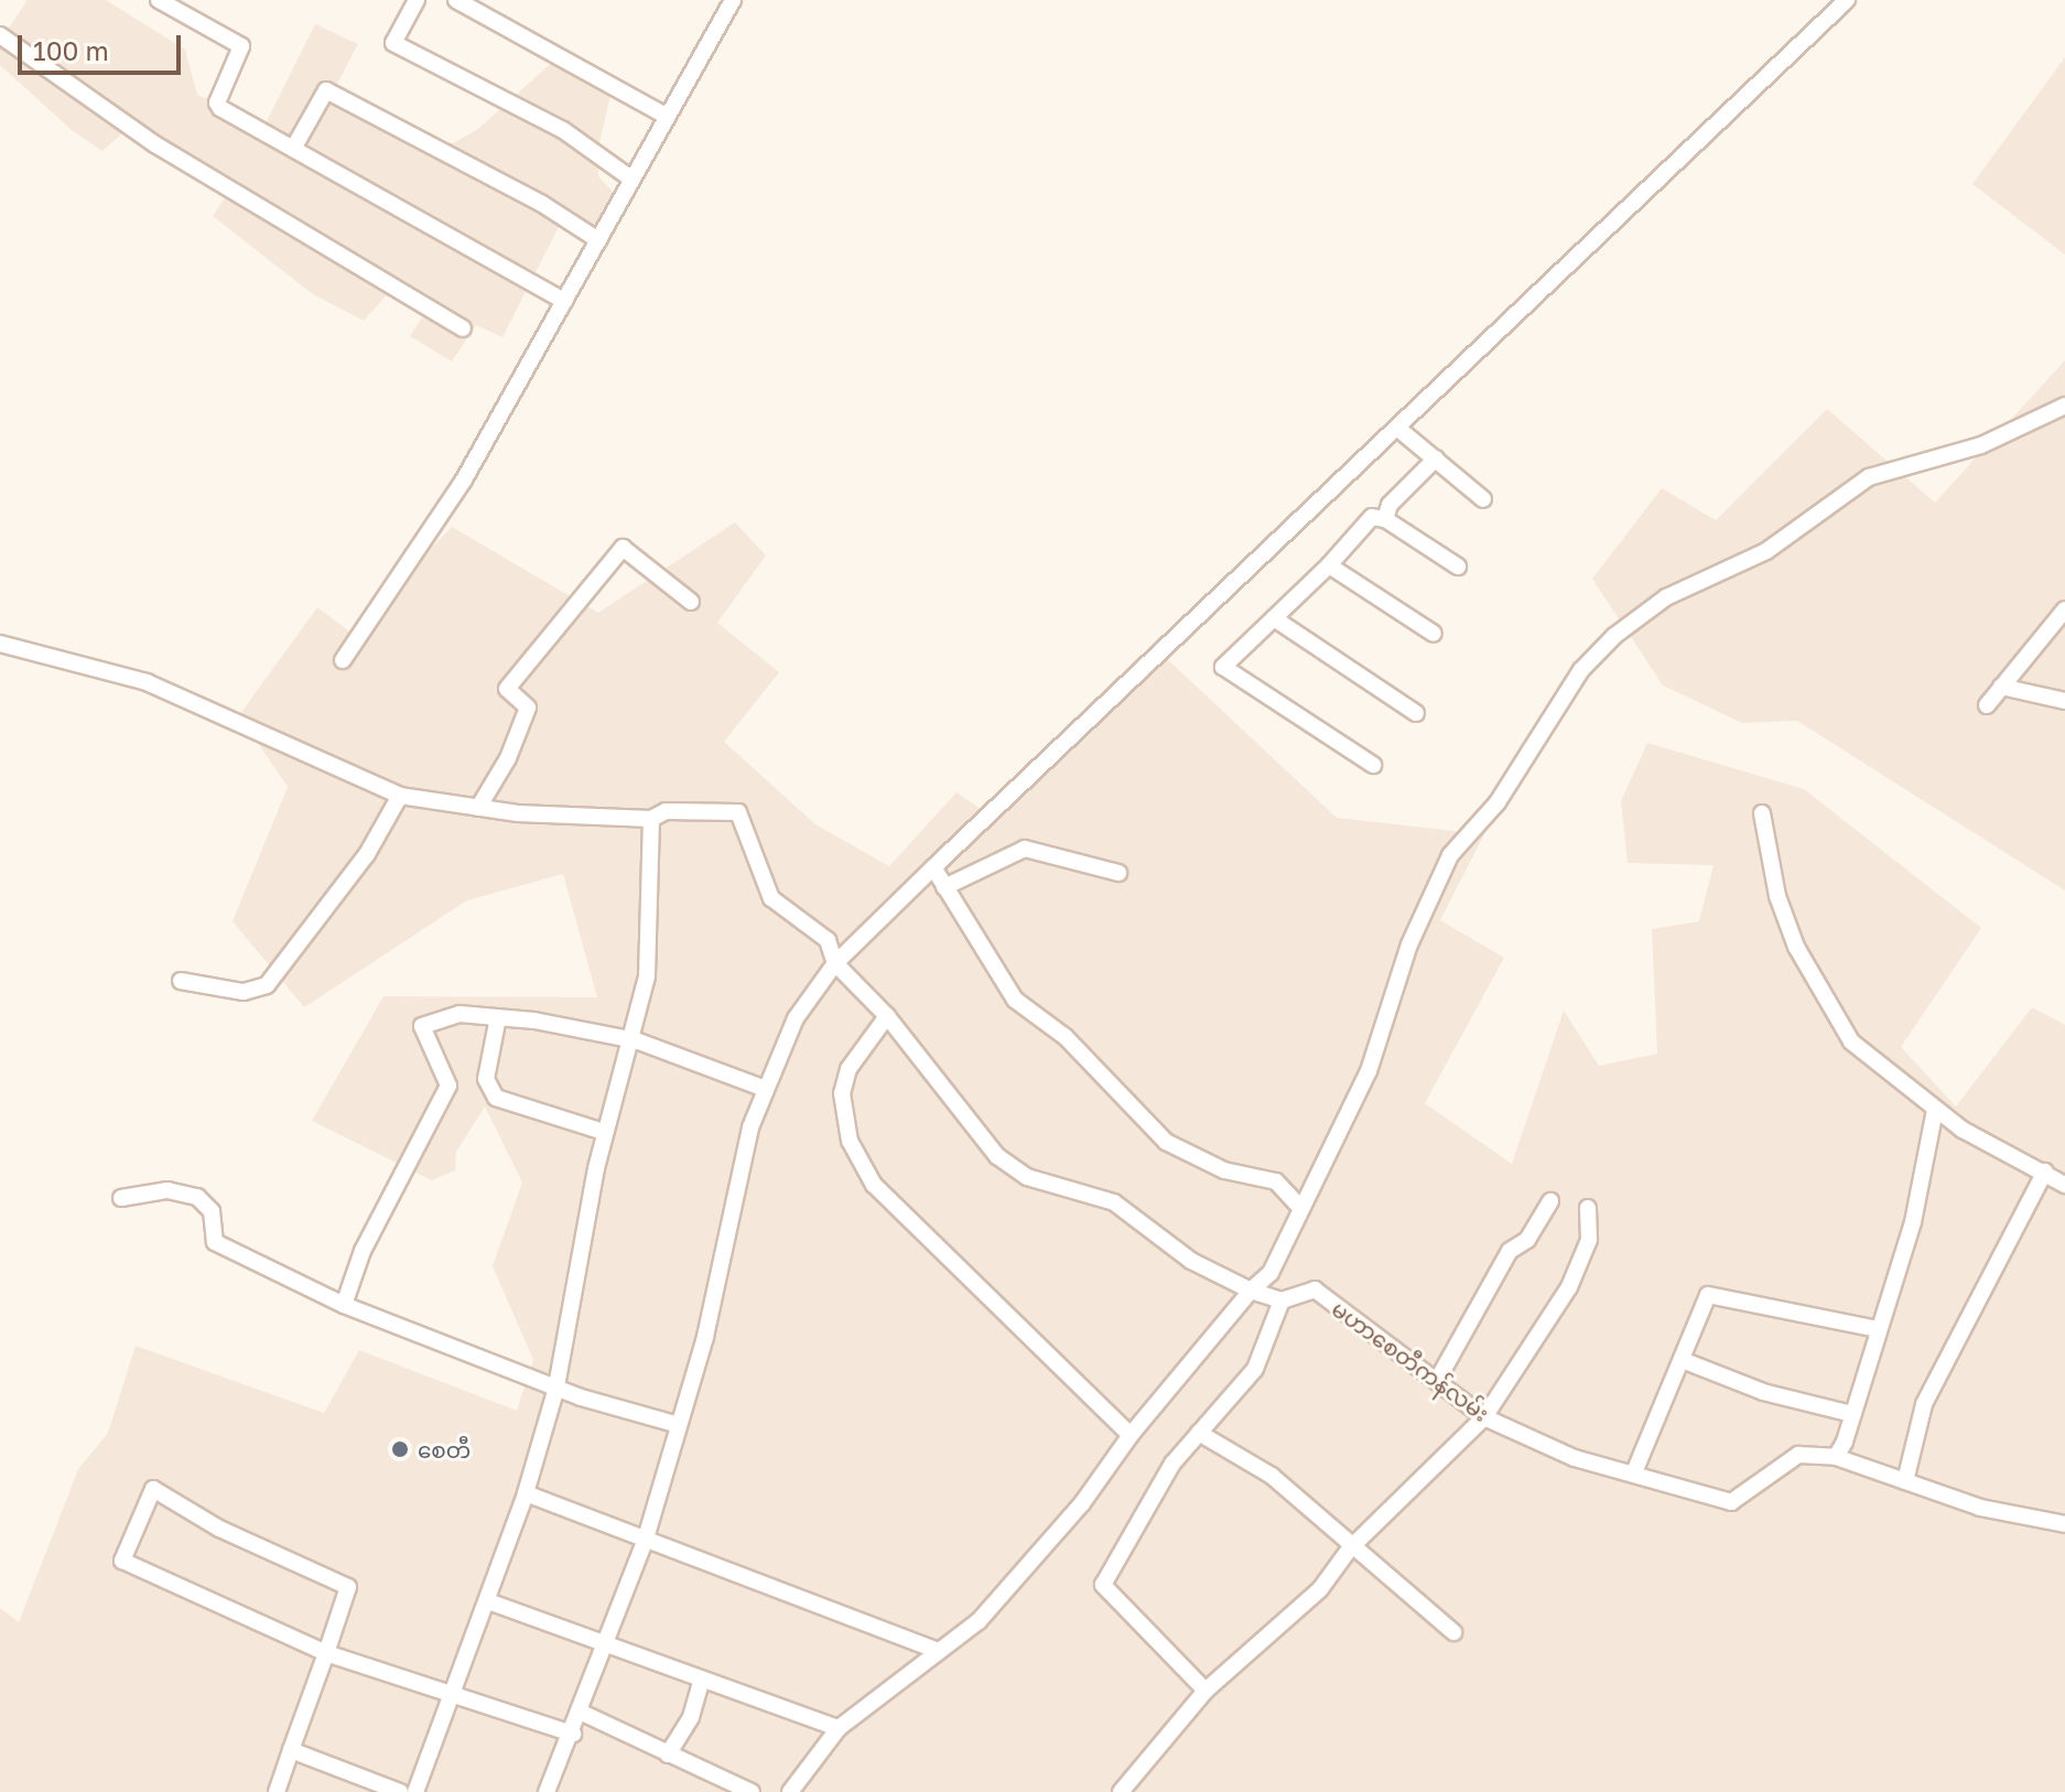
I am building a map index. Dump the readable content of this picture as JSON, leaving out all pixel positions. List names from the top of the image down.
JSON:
{
  "streets": {
    "street": ["မဟာစေတီကန်လမ်း"]
  },
  "places": ["စေတီ"],
  "scale_bar": "100 m"
}
